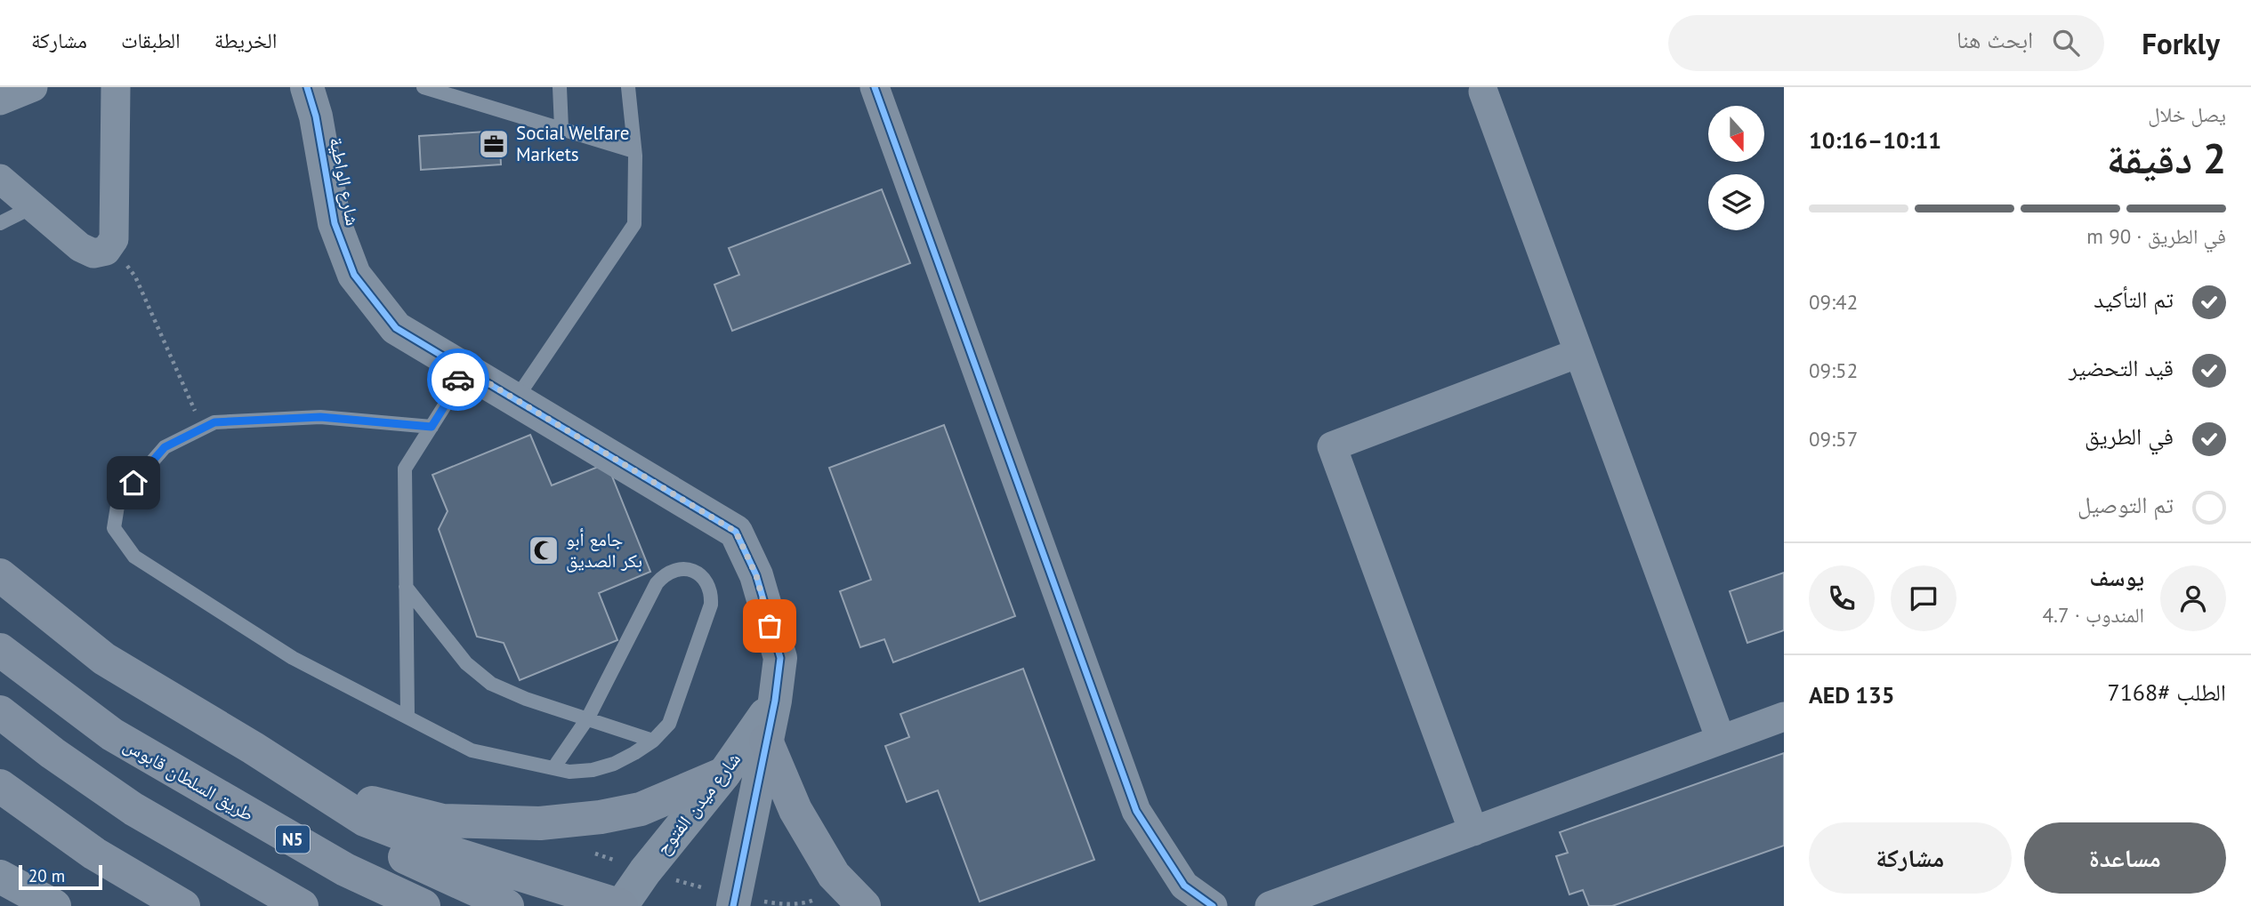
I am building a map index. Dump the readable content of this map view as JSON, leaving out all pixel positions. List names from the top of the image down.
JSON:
{
  "streets": {
    "highway": ["طريق السلطان قابوس", "N5"],
    "street": ["شارع الواطية", "شارع ميدن الفتوح"]
  },
  "crossings": [
    ["شارع الواطية", "شارع ميدن الفتوح"]
  ],
  "places": {
    "office": ["Social Welfare Markets"],
    "mosque": ["جامع أبو بكر الصديق"]
  },
  "scale_bar": "20 m",
  "north": "bottom",
  "page": {
    "header": "Forkly",
    "search": "ابحث هنا",
    "nav": ["الخريطة", "الطبقات", "مشاركة"],
    "heading": ["2 دقيقة", "يصل خلال", "10:11–10:16"],
    "panel": [
      "يوسف",
      "المندوب · 4.7",
      "الطلب #7168",
      "AED 135"
    ],
    "bar": "في الطريق · 90 m",
    "list": [
      ["تم التأكيد", "09:42"],
      ["قيد التحضير", "09:52"],
      ["في الطريق", "09:57"],
      "تم التوصيل"
    ],
    "buttons": ["مساعدة", "مشاركة"],
    "scale": "20 m"
  }
}
